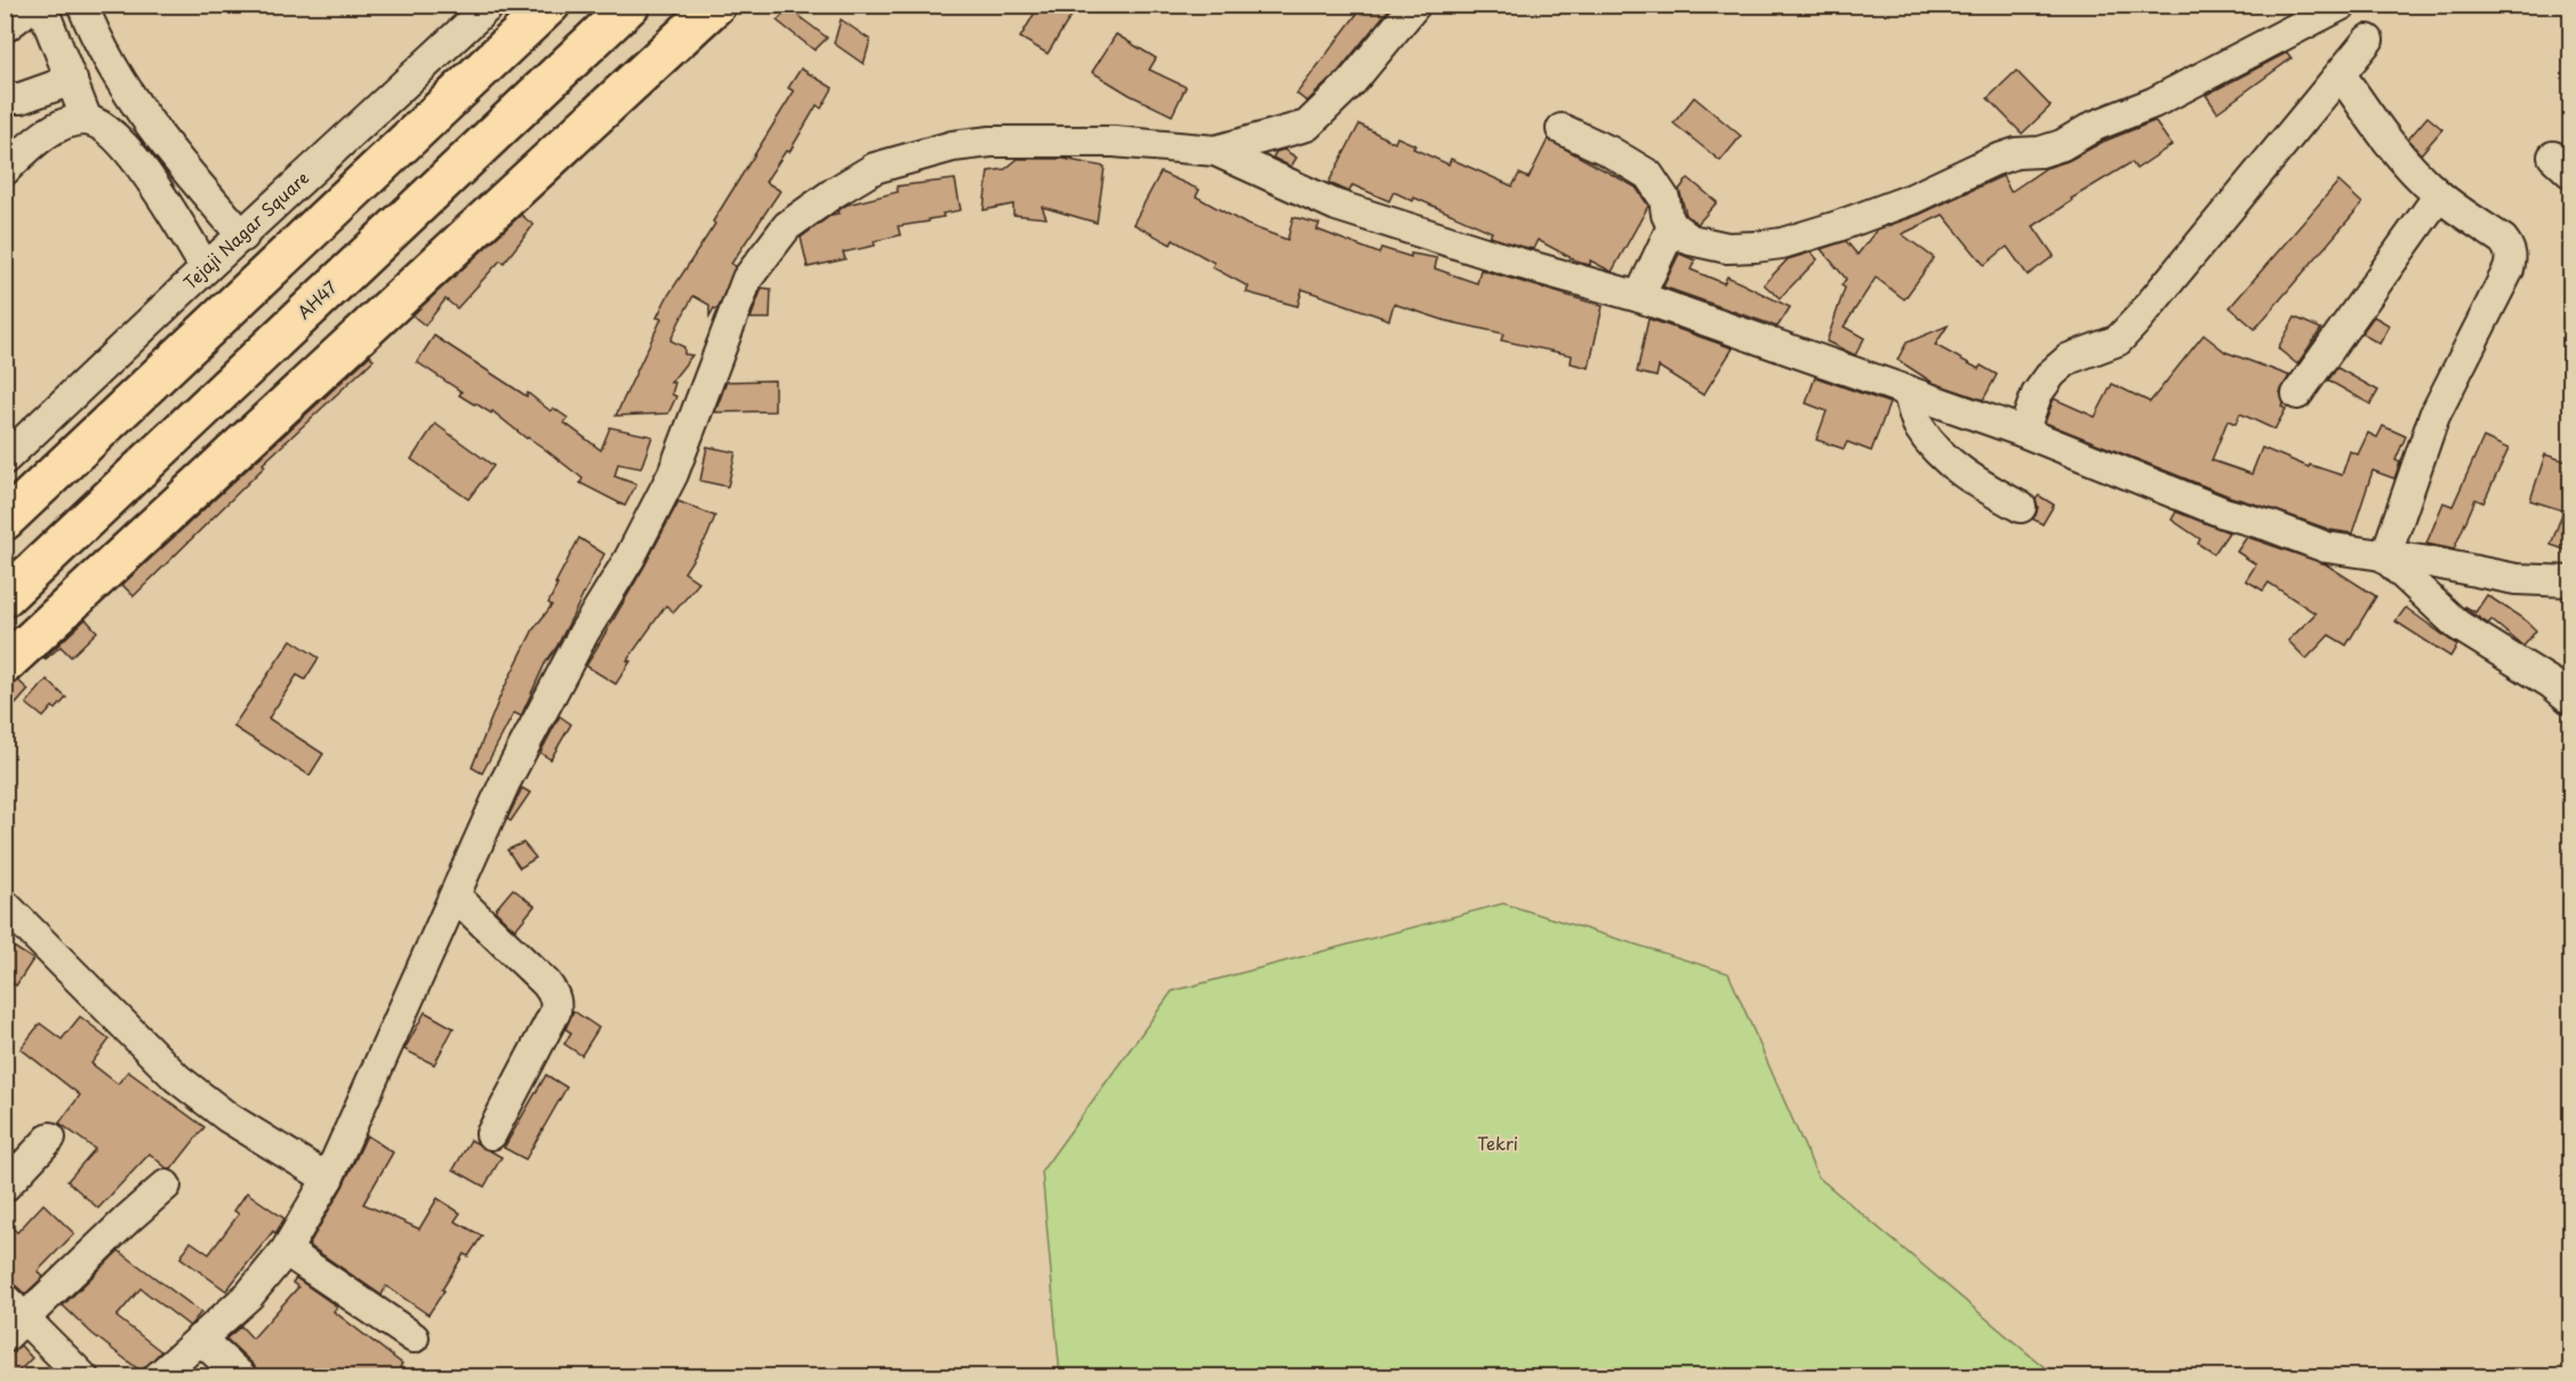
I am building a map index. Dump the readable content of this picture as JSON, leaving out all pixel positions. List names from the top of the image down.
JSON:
{
  "streets": {
    "highway": ["AH47"],
    "street": ["Tejaji Nagar Square"]
  },
  "parks": ["Tekri"]
}
